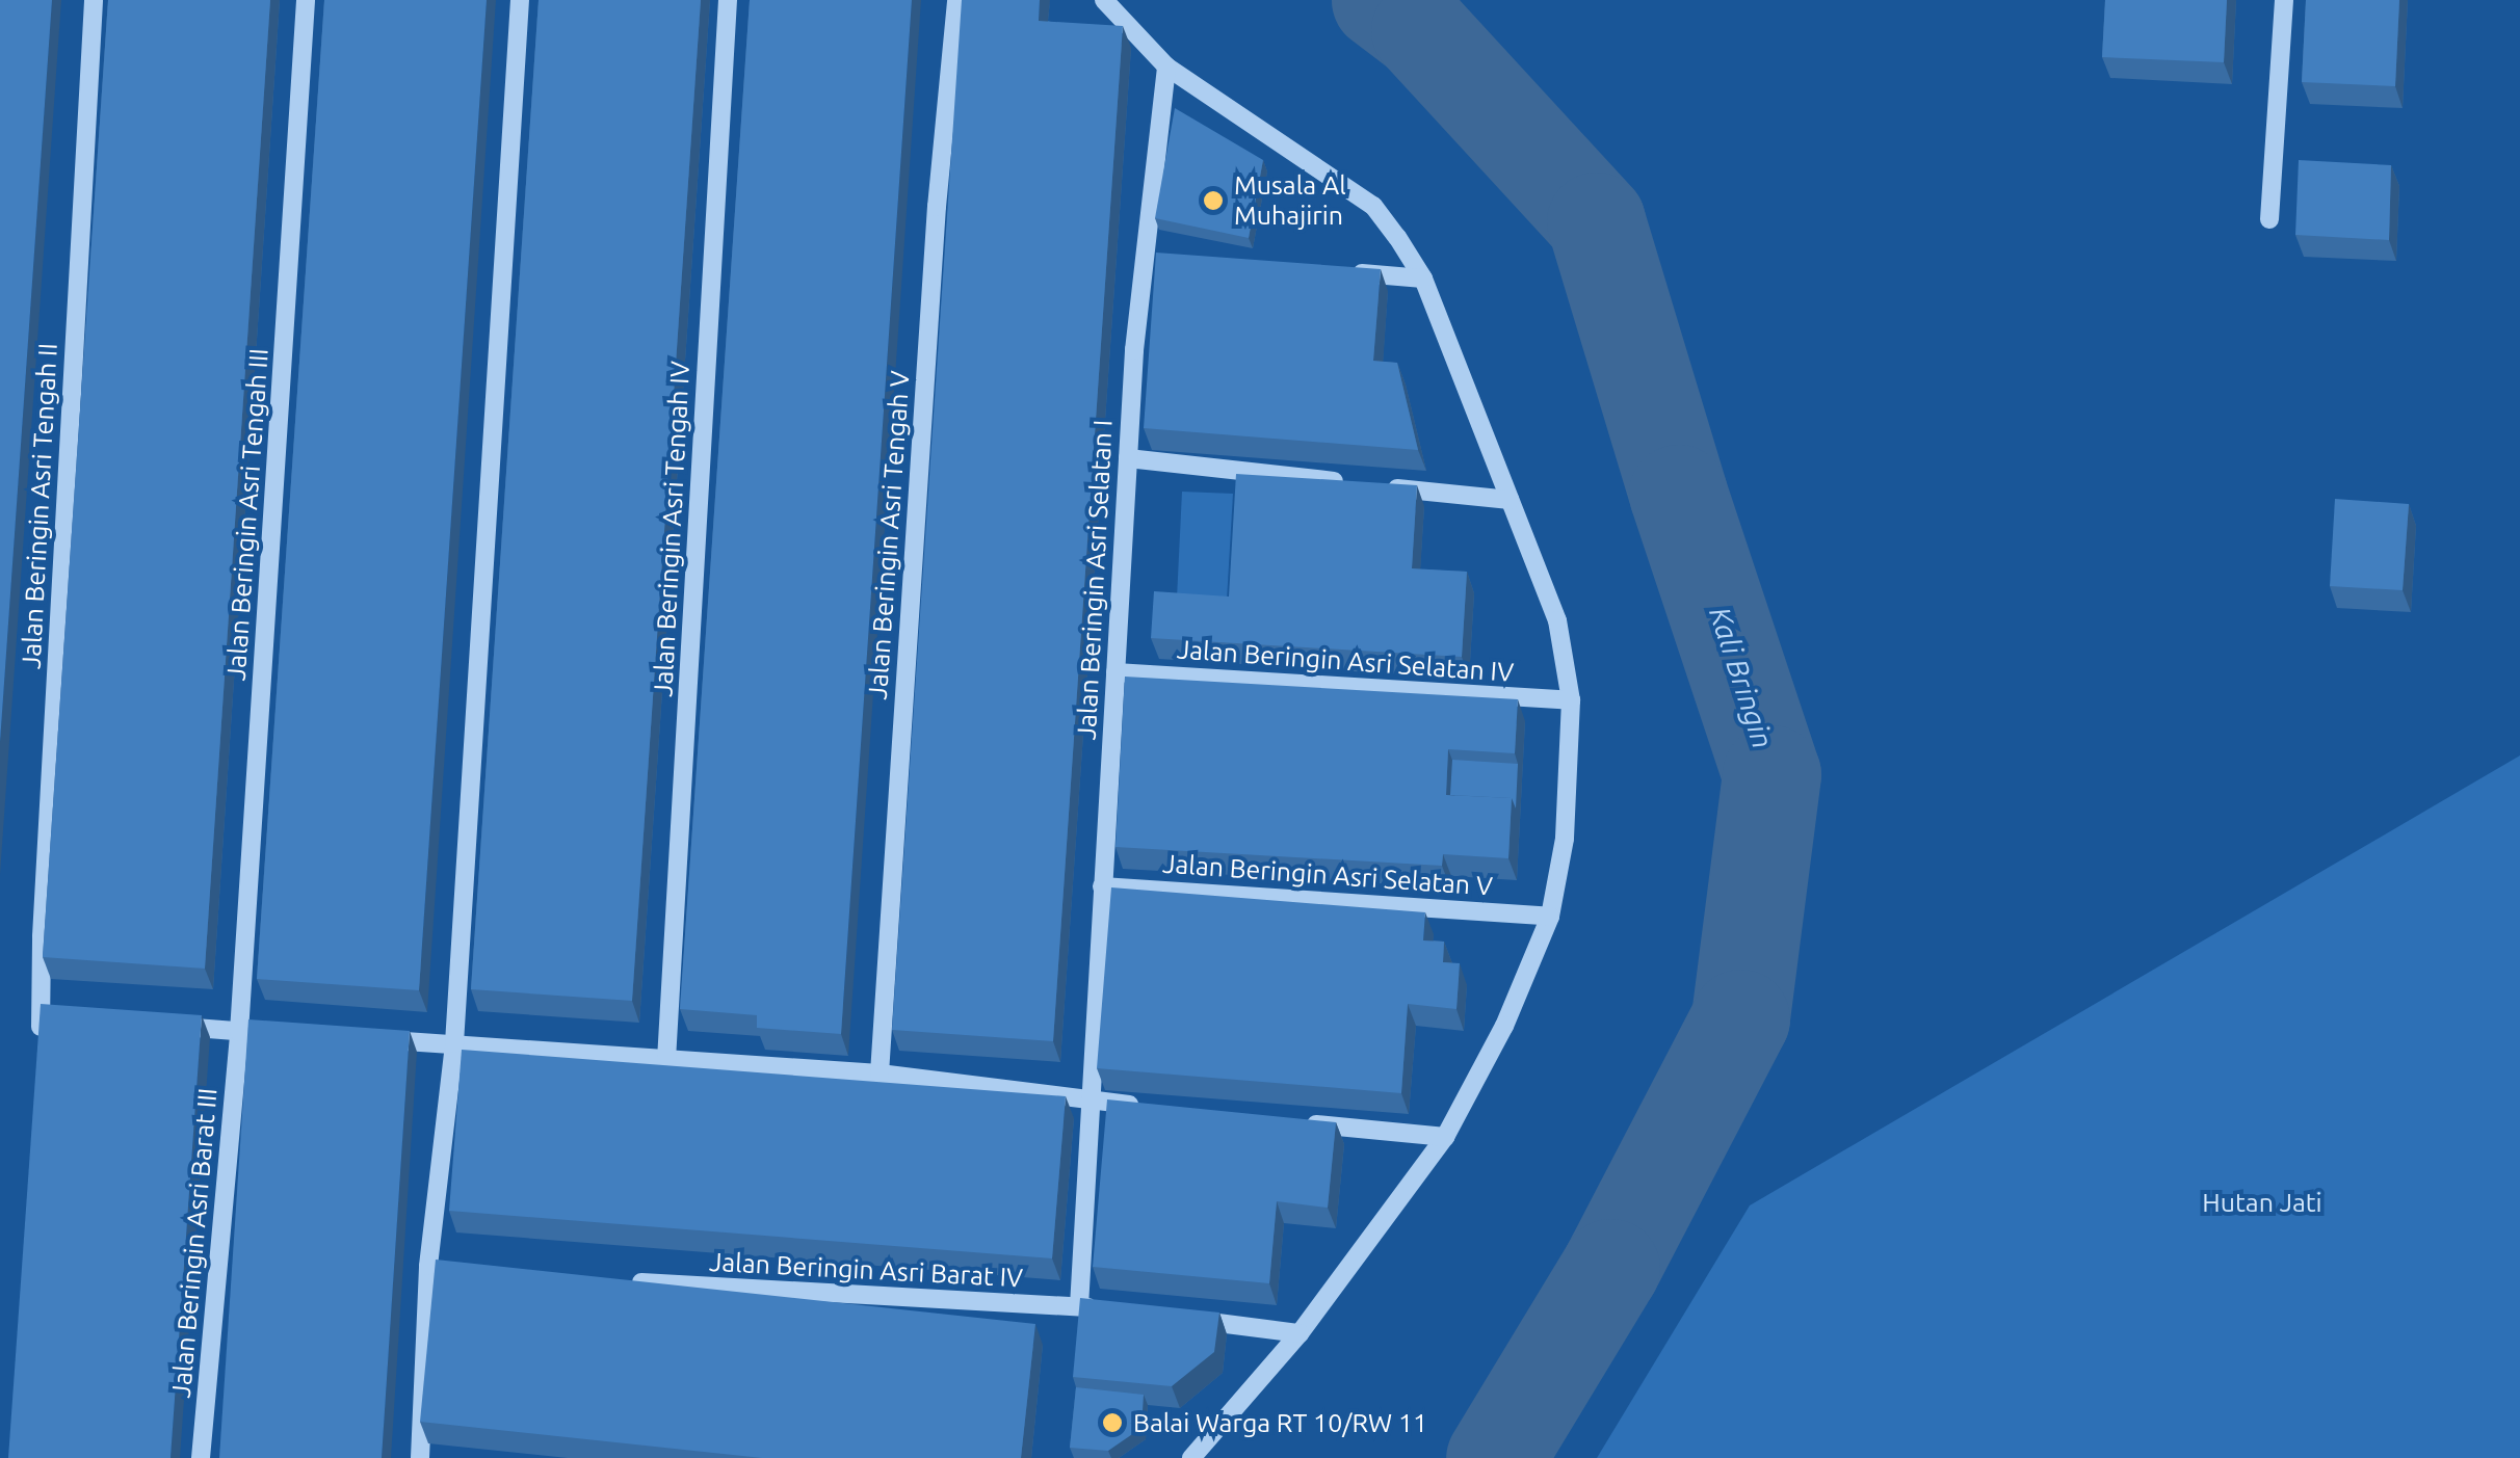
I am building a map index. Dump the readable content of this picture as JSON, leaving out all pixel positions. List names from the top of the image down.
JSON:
{
  "streets": {
    "street": [
      "Jalan Beringin Asri Tengah II",
      "Jalan Beringin Asri Tengah III",
      "Jalan Beringin Asri Tengah IV",
      "Jalan Beringin Asri Tengah V",
      "Jalan Beringin Asri Selatan I",
      "Jalan Beringin Asri Selatan IV",
      "Jalan Beringin Asri Selatan V",
      "Jalan Beringin Asri Barat III",
      "Jalan Beringin Asri Barat IV"
    ]
  },
  "crossings": [
    ["Jalan Beringin Asri Tengah III", "Jalan Beringin Asri Barat III"],
    ["Jalan Beringin Asri Selatan I", "Jalan Beringin Asri Selatan IV"],
    ["Jalan Beringin Asri Selatan I", "Jalan Beringin Asri Selatan V"],
    ["Jalan Beringin Asri Selatan I", "Jalan Beringin Asri Barat IV"]
  ],
  "water": ["Kali Bringin"],
  "parks": ["Hutan Jati"],
  "places": ["Musala Al Muhajirin", "Balai Warga RT 10/RW 11"]
}
